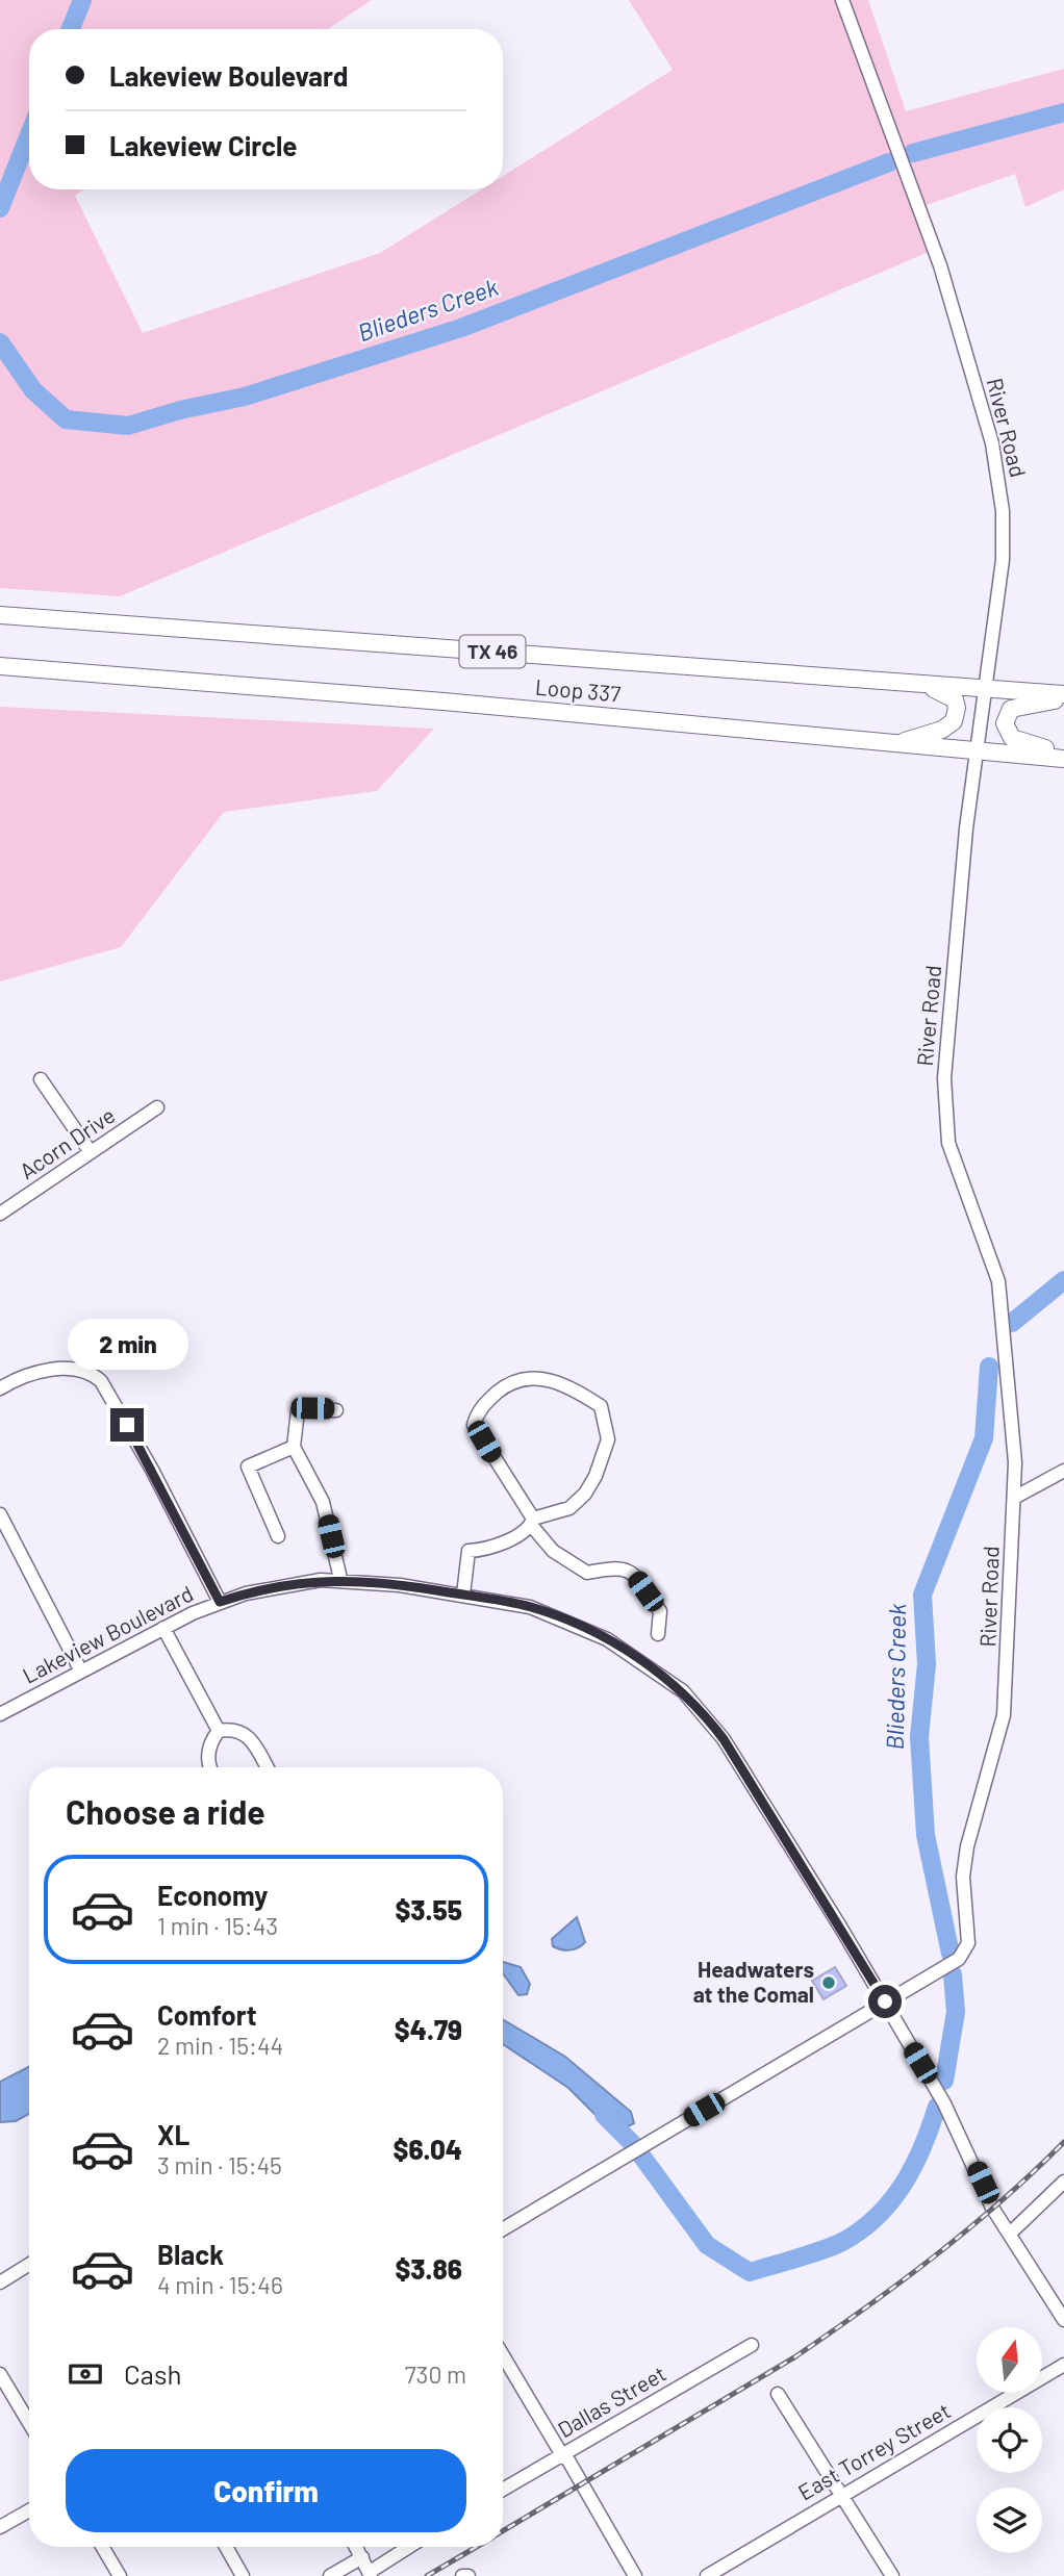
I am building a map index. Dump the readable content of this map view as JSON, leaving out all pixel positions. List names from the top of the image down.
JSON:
{
  "streets": {
    "main road": ["TX 46", "Loop 337"],
    "street": [
      "River Road",
      "Acorn Drive",
      "Lakeview Boulevard",
      "Dallas Street",
      "East Torrey Street"
    ]
  },
  "crossings": [
    ["River Road", "Loop 337"],
    ["River Road", "Lakeview Boulevard"]
  ],
  "water": ["Blieders Creek"],
  "places": ["Headwaters at the Comal"],
  "north": "top",
  "page": {
    "banner": ["Lakeview Boulevard", "Lakeview Circle"],
    "bubble": "2 min",
    "heading": "Choose a ride",
    "list": [
      {
        "name": "Economy",
        "note": "1 min · 15:43",
        "value": "$3.55"
      },
      {
        "name": "Comfort",
        "note": "2 min · 15:44",
        "value": "$4.79"
      },
      {
        "name": "XL",
        "note": "3 min · 15:45",
        "value": "$6.04"
      },
      {
        "name": "Black",
        "note": "4 min · 15:46",
        "value": "$3.86"
      }
    ],
    "pay": ["Cash", "730 m"],
    "buttons": "Confirm"
  }
}
